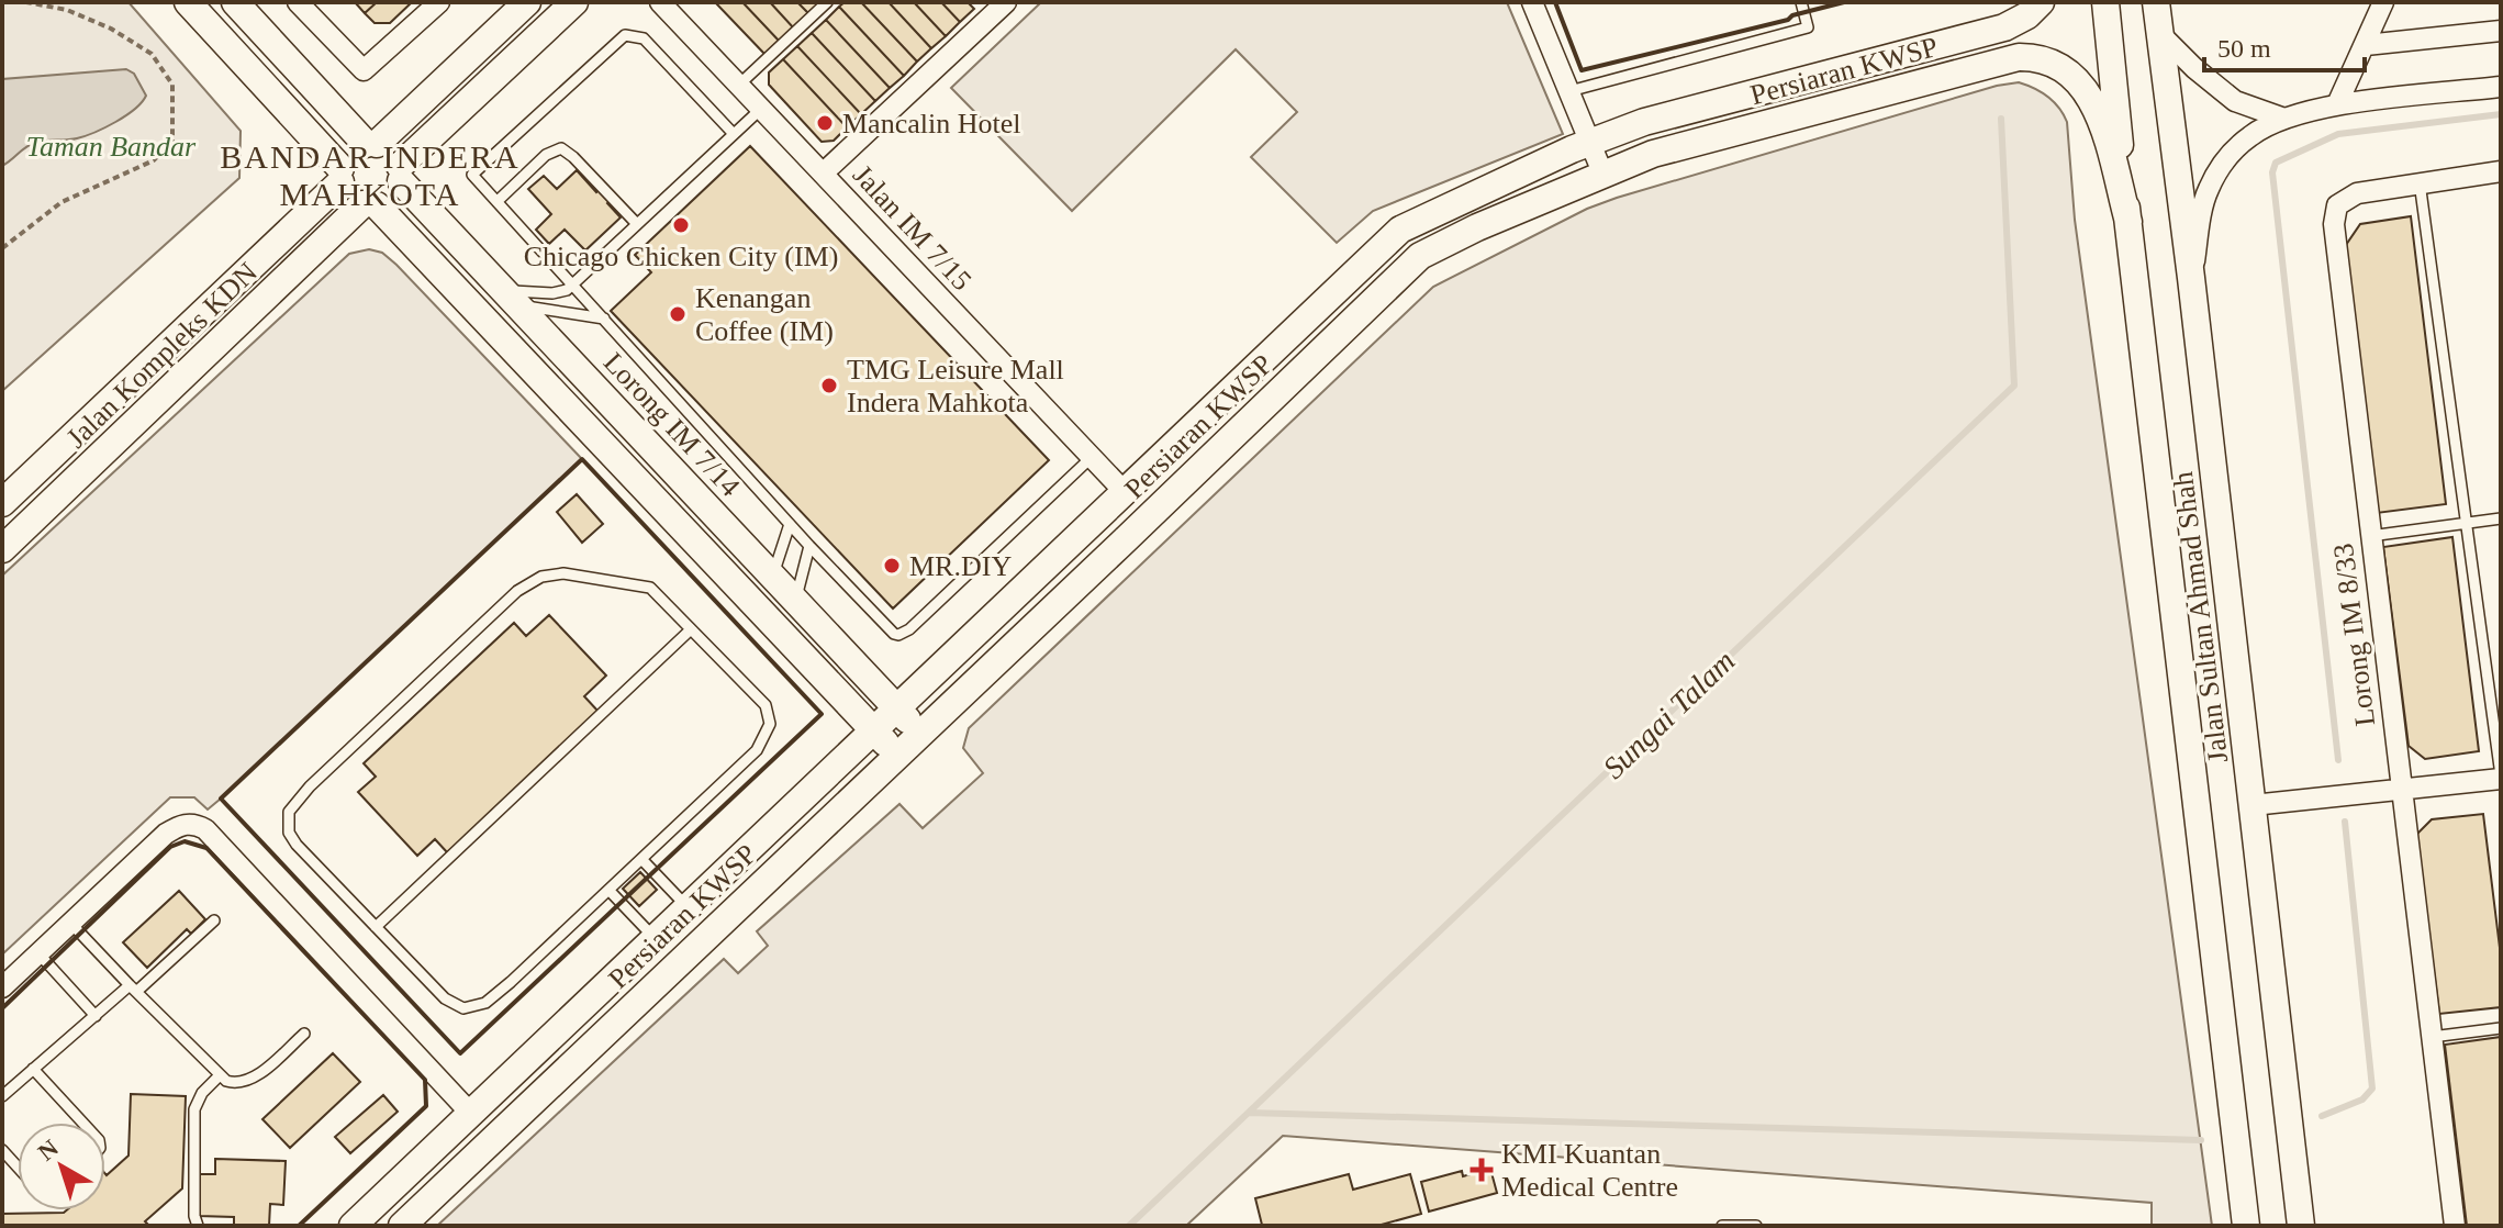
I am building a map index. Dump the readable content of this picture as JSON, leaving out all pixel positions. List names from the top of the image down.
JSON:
{
  "streets": {
    "street": [
      "Persiaran KWSP",
      "Jalan IM 7/15",
      "Jalan Kompleks KDN",
      "Lorong IM 7/14",
      "Jalan Sultan Ahmad Shah",
      "Lorong IM 8/33"
    ]
  },
  "crossings": [
    ["Persiaran KWSP", "Jalan IM 7/15"],
    ["Persiaran KWSP", "Lorong IM 7/14"],
    ["Persiaran KWSP", "Jalan Sultan Ahmad Shah"],
    ["Jalan Kompleks KDN", "Lorong IM 7/14"]
  ],
  "districts": ["BANDAR INDERA MAHKOTA"],
  "water": ["Sungai Talam"],
  "parks": ["Taman Bandar"],
  "places": {
    "other": [
      "Mancalin Hotel",
      "Chicago Chicken City (IM)",
      "Kenangan Coffee (IM)",
      "TMG Leisure Mall Indera Mahkota",
      "MR.DIY"
    ],
    "health": ["KMI Kuantan Medical Centre"]
  },
  "scale_bar": "50 m",
  "north": "top left"
}
